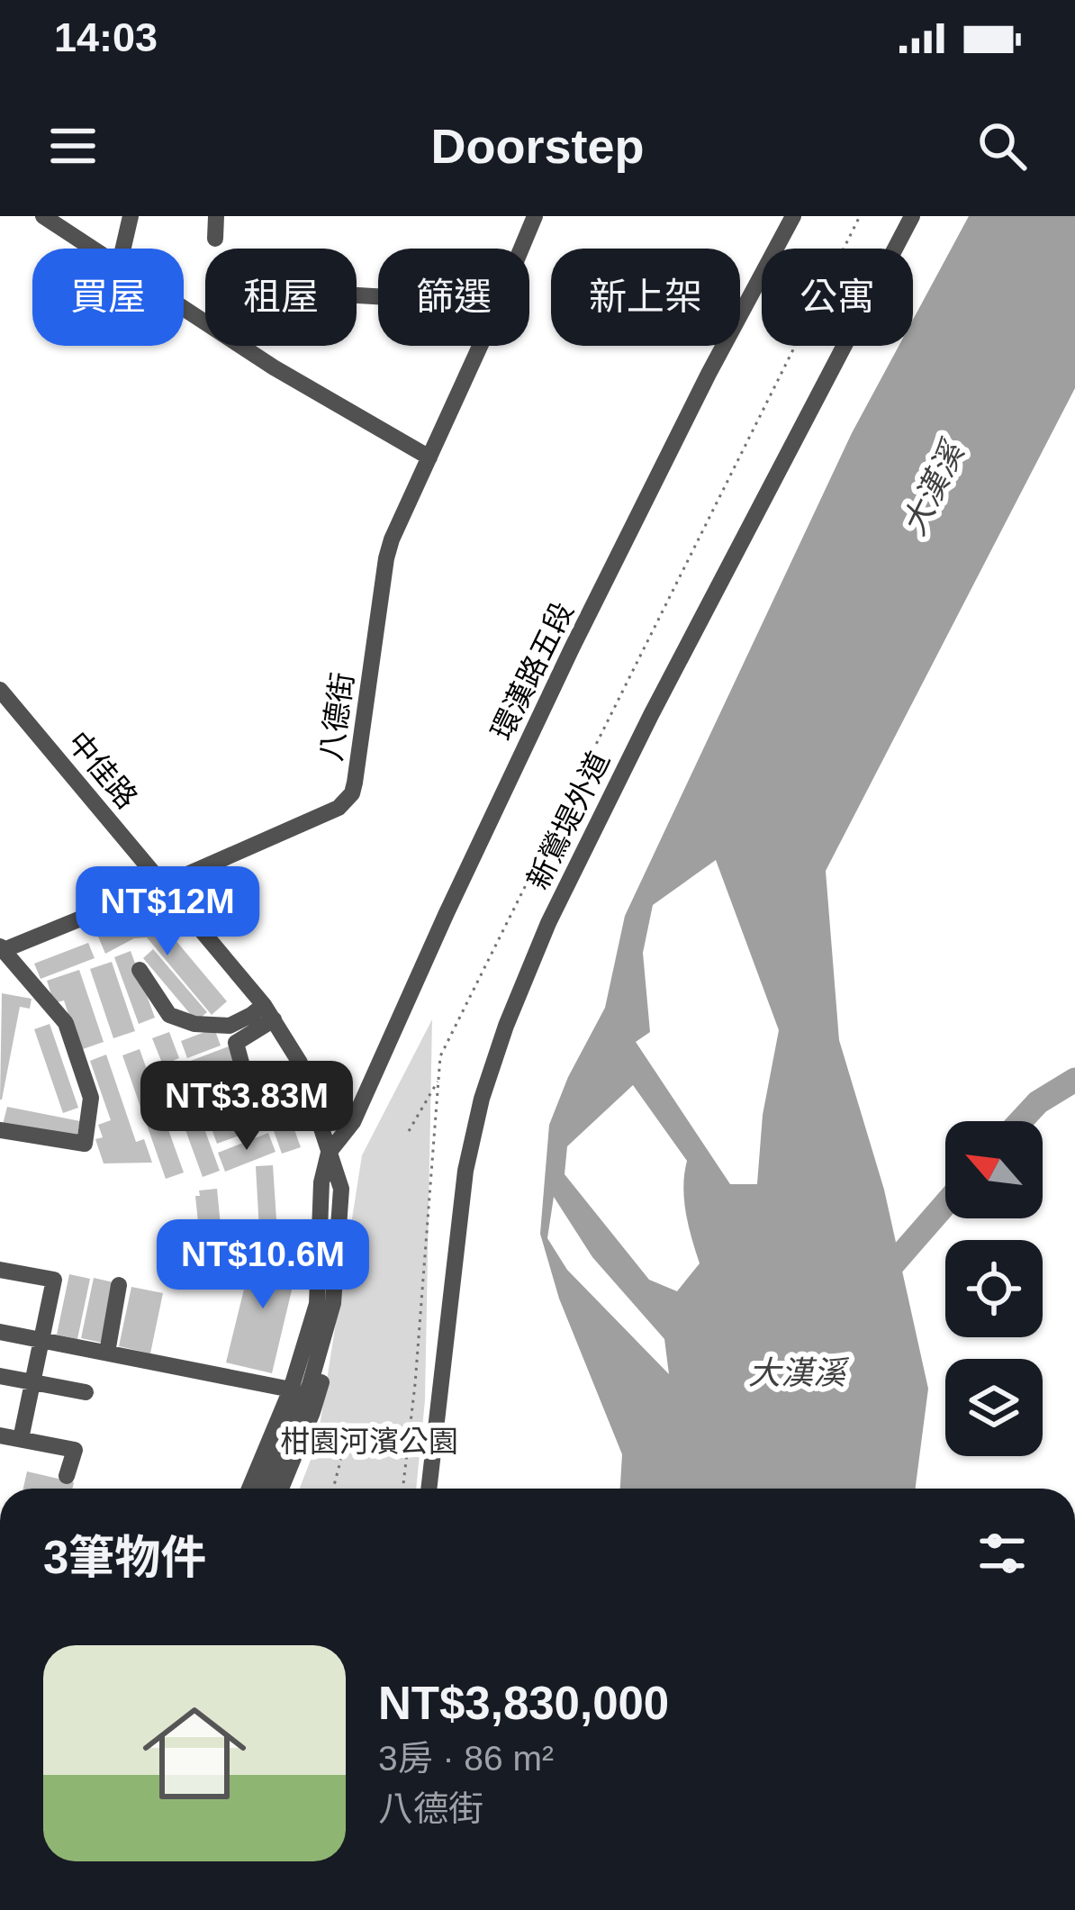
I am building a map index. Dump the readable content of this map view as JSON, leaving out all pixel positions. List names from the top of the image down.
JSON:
{
  "streets": {
    "street": [
      "環漢路五段",
      "八德街",
      "中佳路",
      "新鶯堤外道"
    ]
  },
  "crossings": [
    ["八德街", "中佳路"]
  ],
  "water": ["大漢溪"],
  "parks": ["柑園河濱公園"],
  "north": "top left",
  "page": {
    "status": "14:03",
    "header": "Doorstep",
    "chip": [
      "買屋",
      "租屋",
      "篩選",
      "新上架",
      "公寓"
    ],
    "price": ["NT$12M", "NT$3.83M", "NT$10.6M"],
    "heading": "3筆物件",
    "list": [
      {
        "name": "NT$3,830,000",
        "note": "3房 · 86 m² · 八德街"
      }
    ]
  }
}
